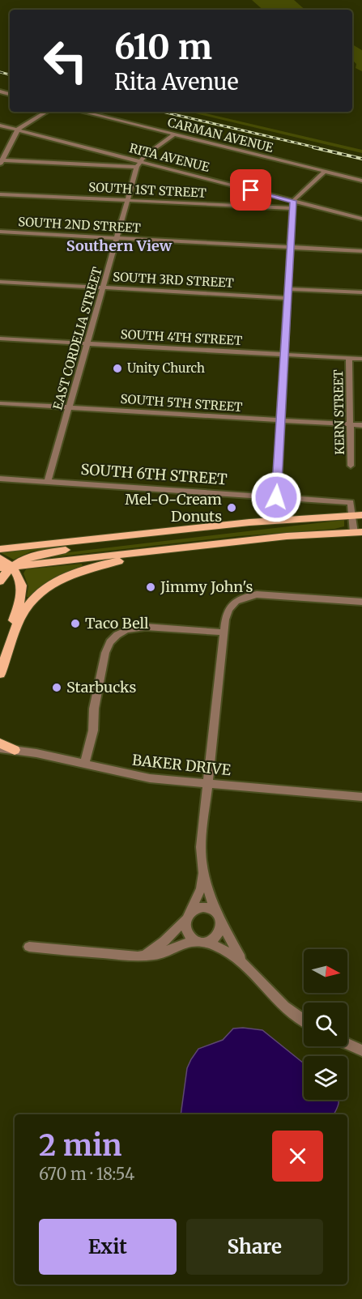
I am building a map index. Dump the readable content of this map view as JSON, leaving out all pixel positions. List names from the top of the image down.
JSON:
{
  "streets": {
    "street": [
      "CARMAN AVENUE",
      "RITA AVENUE",
      "SOUTH 1ST STREET",
      "SOUTH 2ND STREET",
      "SOUTH 3RD STREET",
      "SOUTH 4TH STREET",
      "EAST CORDELIA STREET",
      "SOUTH 5TH STREET",
      "KERN STREET",
      "SOUTH 6TH STREET",
      "BAKER DRIVE"
    ]
  },
  "crossings": [
    ["RITA AVENUE", "EAST CORDELIA STREET"],
    ["SOUTH 1ST STREET", "EAST CORDELIA STREET"],
    ["SOUTH 2ND STREET", "EAST CORDELIA STREET"],
    ["SOUTH 3RD STREET", "EAST CORDELIA STREET"],
    ["SOUTH 4TH STREET", "EAST CORDELIA STREET"],
    ["SOUTH 4TH STREET", "KERN STREET"],
    ["EAST CORDELIA STREET", "SOUTH 5TH STREET"],
    ["EAST CORDELIA STREET", "SOUTH 6TH STREET"],
    ["SOUTH 5TH STREET", "KERN STREET"]
  ],
  "districts": ["Southern View"],
  "places": [
    "Unity Church",
    "Mel-O-Cream Donuts",
    "Jimmy John's",
    "Taco Bell",
    "Starbucks"
  ],
  "north": "right",
  "page": {
    "turn": ["610 m", "Rita Avenue"],
    "heading": ["2 min", "670 m · 18:54"],
    "buttons": ["Exit", "Share"]
  }
}
